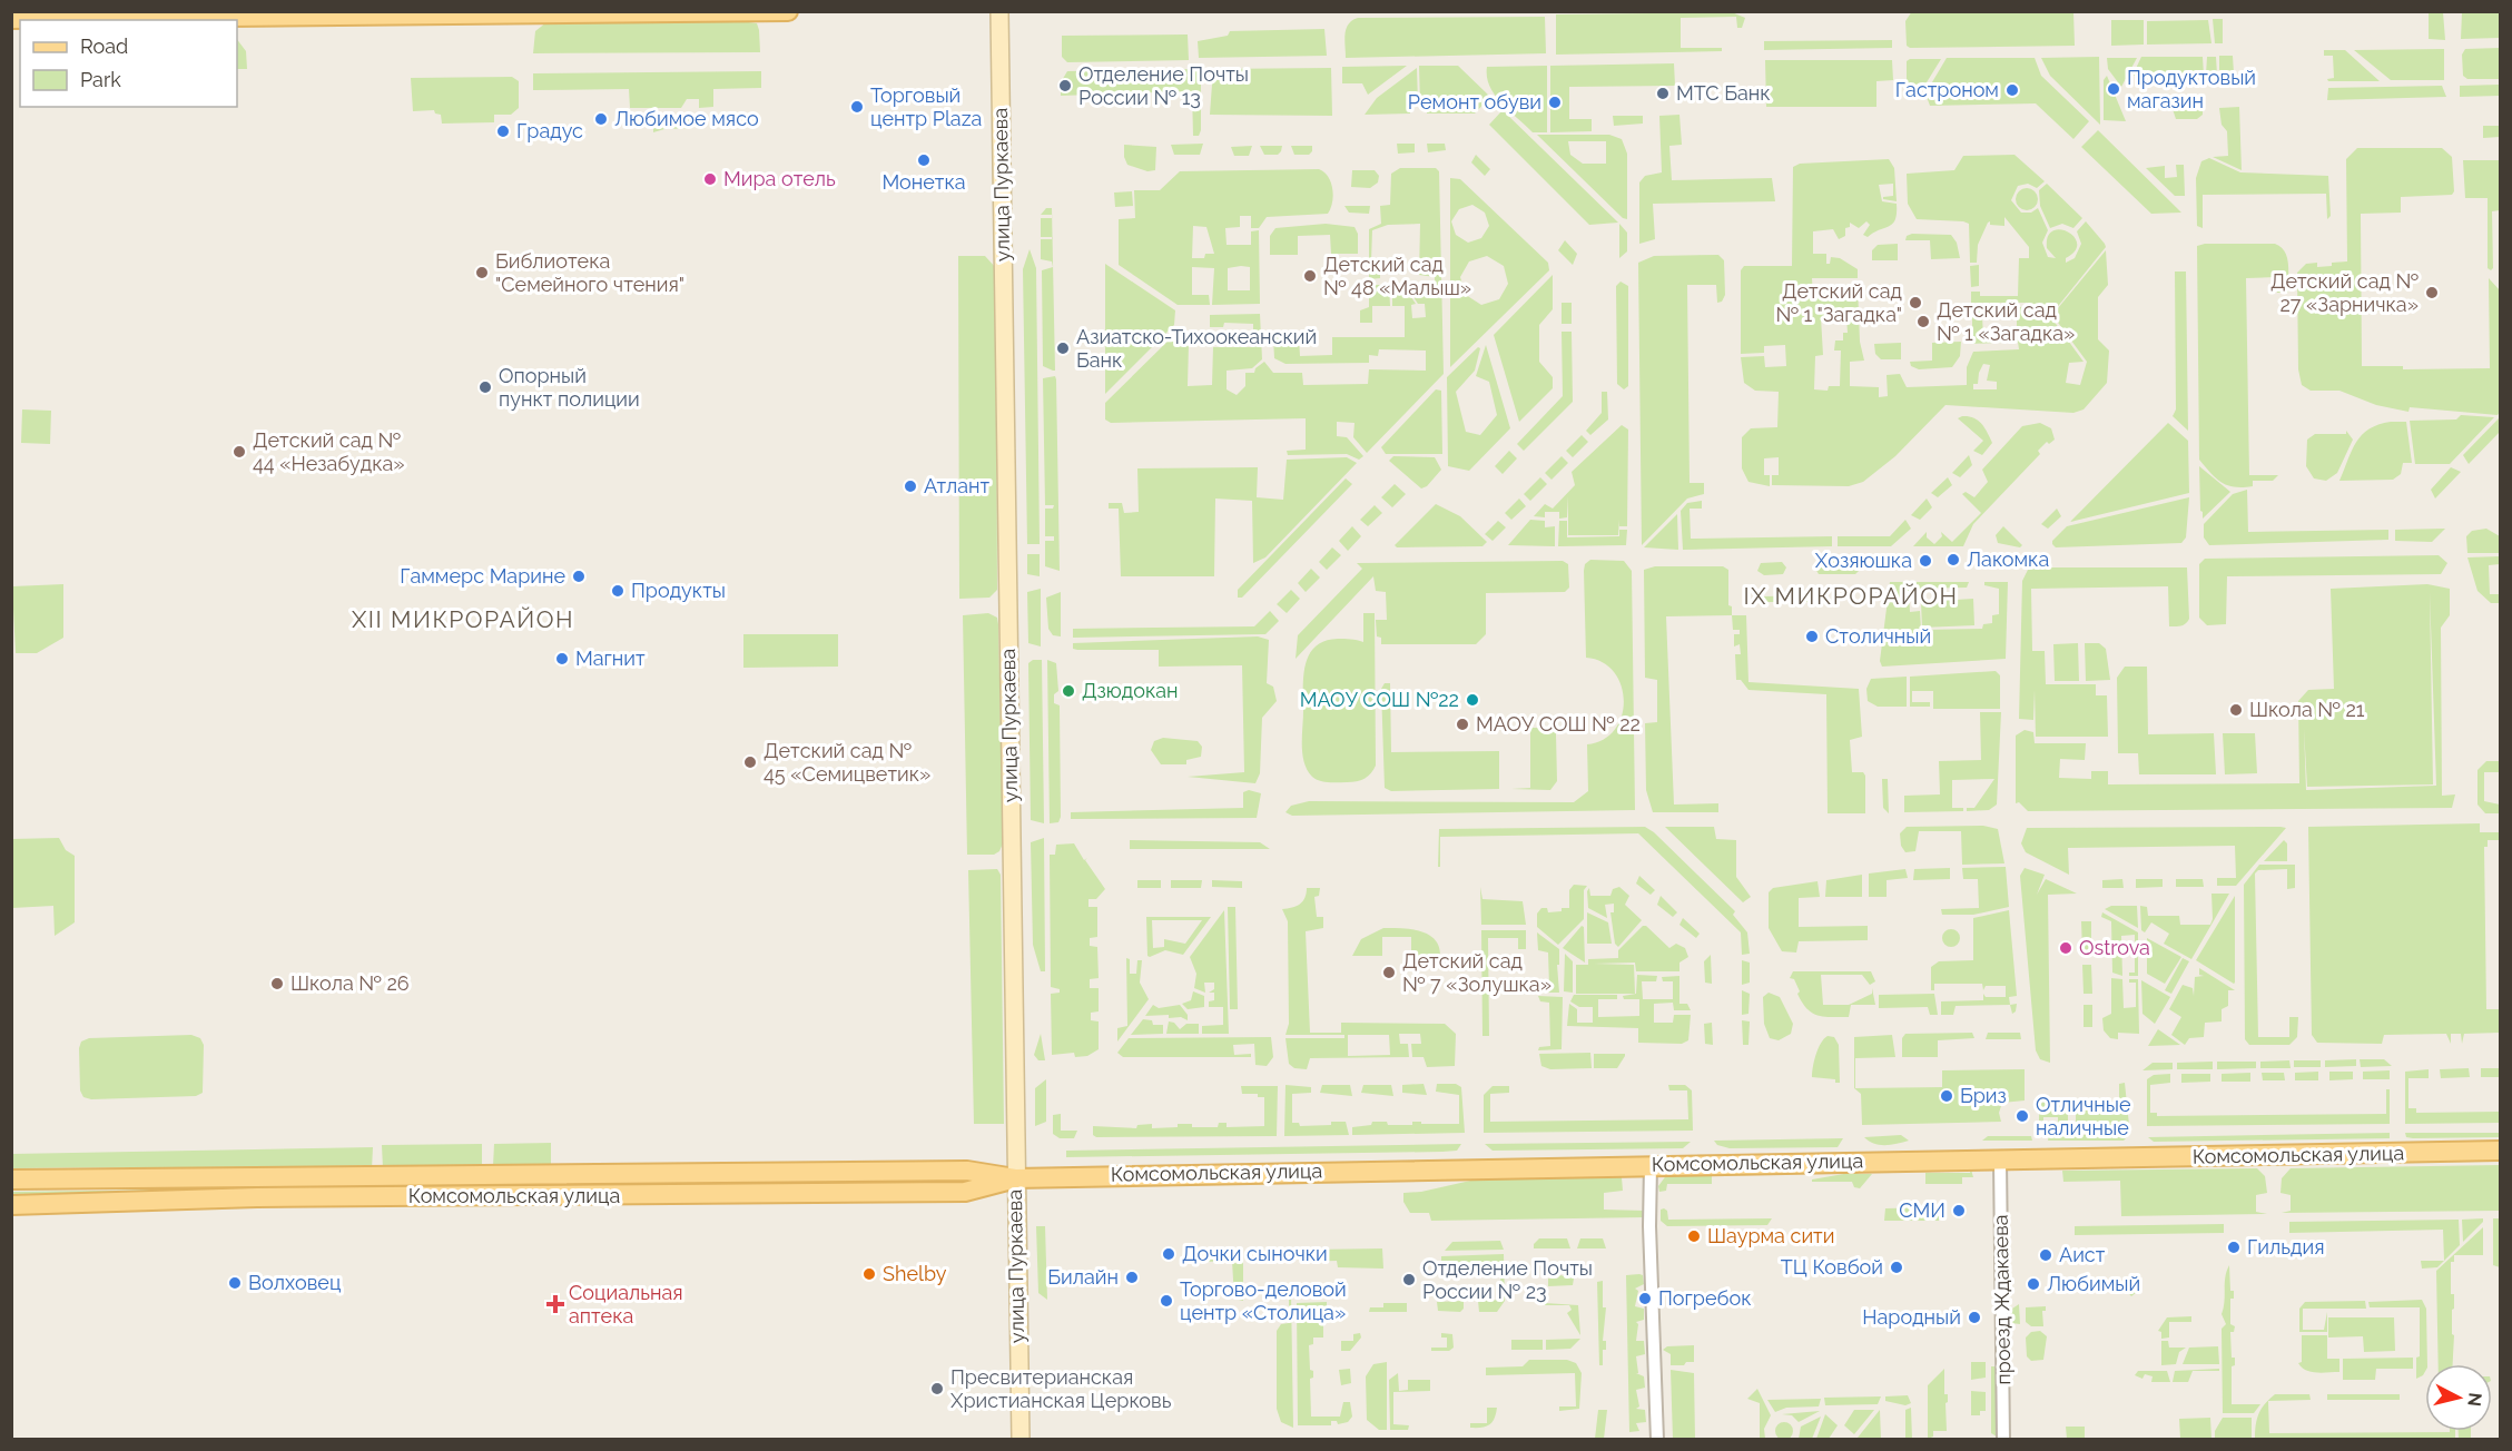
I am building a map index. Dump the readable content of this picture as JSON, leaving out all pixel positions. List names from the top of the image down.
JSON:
{
  "streets": {
    "main road": ["улица Пуркаева", "Комсомольская улица"],
    "street": ["проезд Ждакаева"]
  },
  "crossings": [
    ["улица Пуркаева", "Комсомольская улица"],
    ["Комсомольская улица", "проезд Ждакаева"]
  ],
  "districts": ["IX МИКРОРАЙОН", "XII МИКРОРАЙОН"],
  "places": {
    "other": [
      "Отделение Почты России № 13",
      "Продуктовый магазин",
      "Гастроном",
      "МТС Банк",
      "Ремонт обуви",
      "Торговый центр Plaza",
      "Любимое мясо",
      "Градус",
      "Монетка",
      "Мира отель",
      "Библиотека \"Семейного чтения\"",
      "Детский сад № 48 «Малыш»",
      "Детский сад № 27 «Зарничка»",
      "Детский сад № 1 \"Загадка\"",
      "Детский сад № 1 «Загадка»",
      "Азиатско-Тихоокеанский Банк",
      "Опорный пункт полиции",
      "Детский сад № 44 «Незабудка»",
      "Атлант",
      "Лакомка",
      "Хозяюшка",
      "Гаммерс Марине",
      "Продукты",
      "Столичный",
      "Магнит",
      "Дзюдокан",
      "МАОУ СОШ №22",
      "Школа № 21",
      "МАОУ СОШ № 22",
      "Детский сад № 45 «Семицветик»",
      "Ostrova",
      "Детский сад № 7 «Золушка»",
      "Школа № 26",
      "Бриз",
      "Отличные наличные",
      "СМИ",
      "Шаурма сити",
      "Гильдия",
      "Дочки сыночки",
      "Аист",
      "ТЦ Ковбой",
      "Shelby",
      "Билайн",
      "Отделение Почты России № 23",
      "Волховец",
      "Любимый",
      "Погребок",
      "Торгово-деловой центр «Столица»",
      "Народный",
      "Пресвитерианская Христианская Церковь"
    ],
    "health": ["Социальная аптека"]
  },
  "legend": ["Road", "Park"],
  "north": "right"
}
